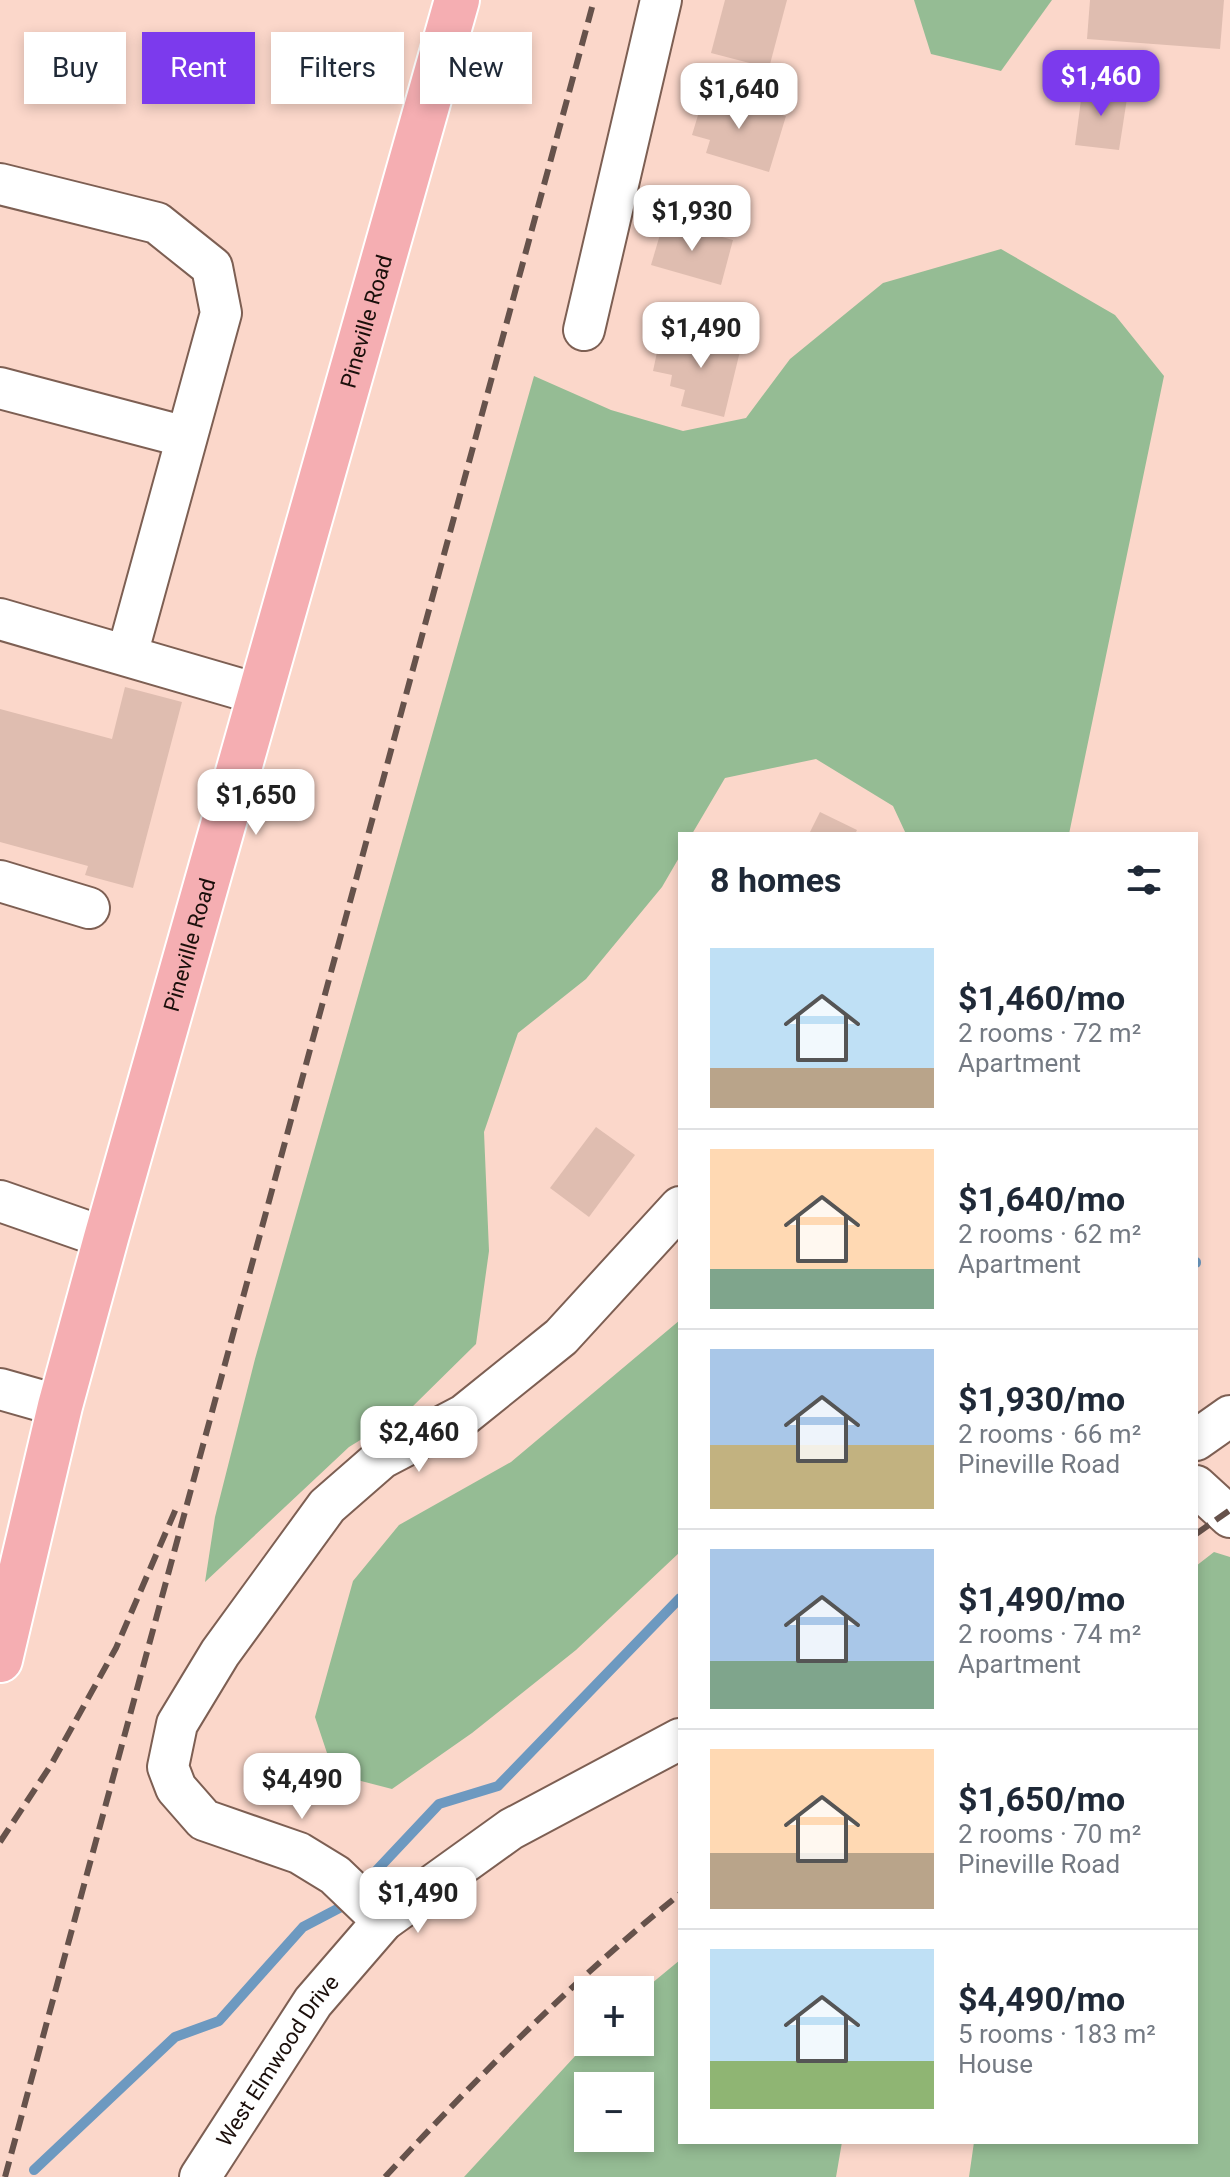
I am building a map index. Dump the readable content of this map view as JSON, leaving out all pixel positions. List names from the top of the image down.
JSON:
{
  "streets": {
    "main road": ["Pineville Road"],
    "street": ["West Elmwood Drive"]
  },
  "page": {
    "chip": [
      "Buy",
      "Rent",
      "Filters",
      "New"
    ],
    "price": [
      "$1,460",
      "$1,640",
      "$1,930",
      "$1,490",
      "$1,650",
      "$2,460",
      "$4,490",
      "$1,490"
    ],
    "heading": "8 homes",
    "list": [
      {
        "name": "$1,460/mo",
        "note": "2 rooms · 72 m² · Apartment"
      },
      {
        "name": "$1,640/mo",
        "note": "2 rooms · 62 m² · Apartment"
      },
      {
        "name": "$1,930/mo",
        "note": "2 rooms · 66 m² · Pineville Road"
      },
      {
        "name": "$1,490/mo",
        "note": "2 rooms · 74 m² · Apartment"
      },
      {
        "name": "$1,650/mo",
        "note": "2 rooms · 70 m² · Pineville Road"
      },
      {
        "name": "$4,490/mo",
        "note": "5 rooms · 183 m² · House"
      }
    ],
    "map_buttons": ["+", "−"]
  }
}
